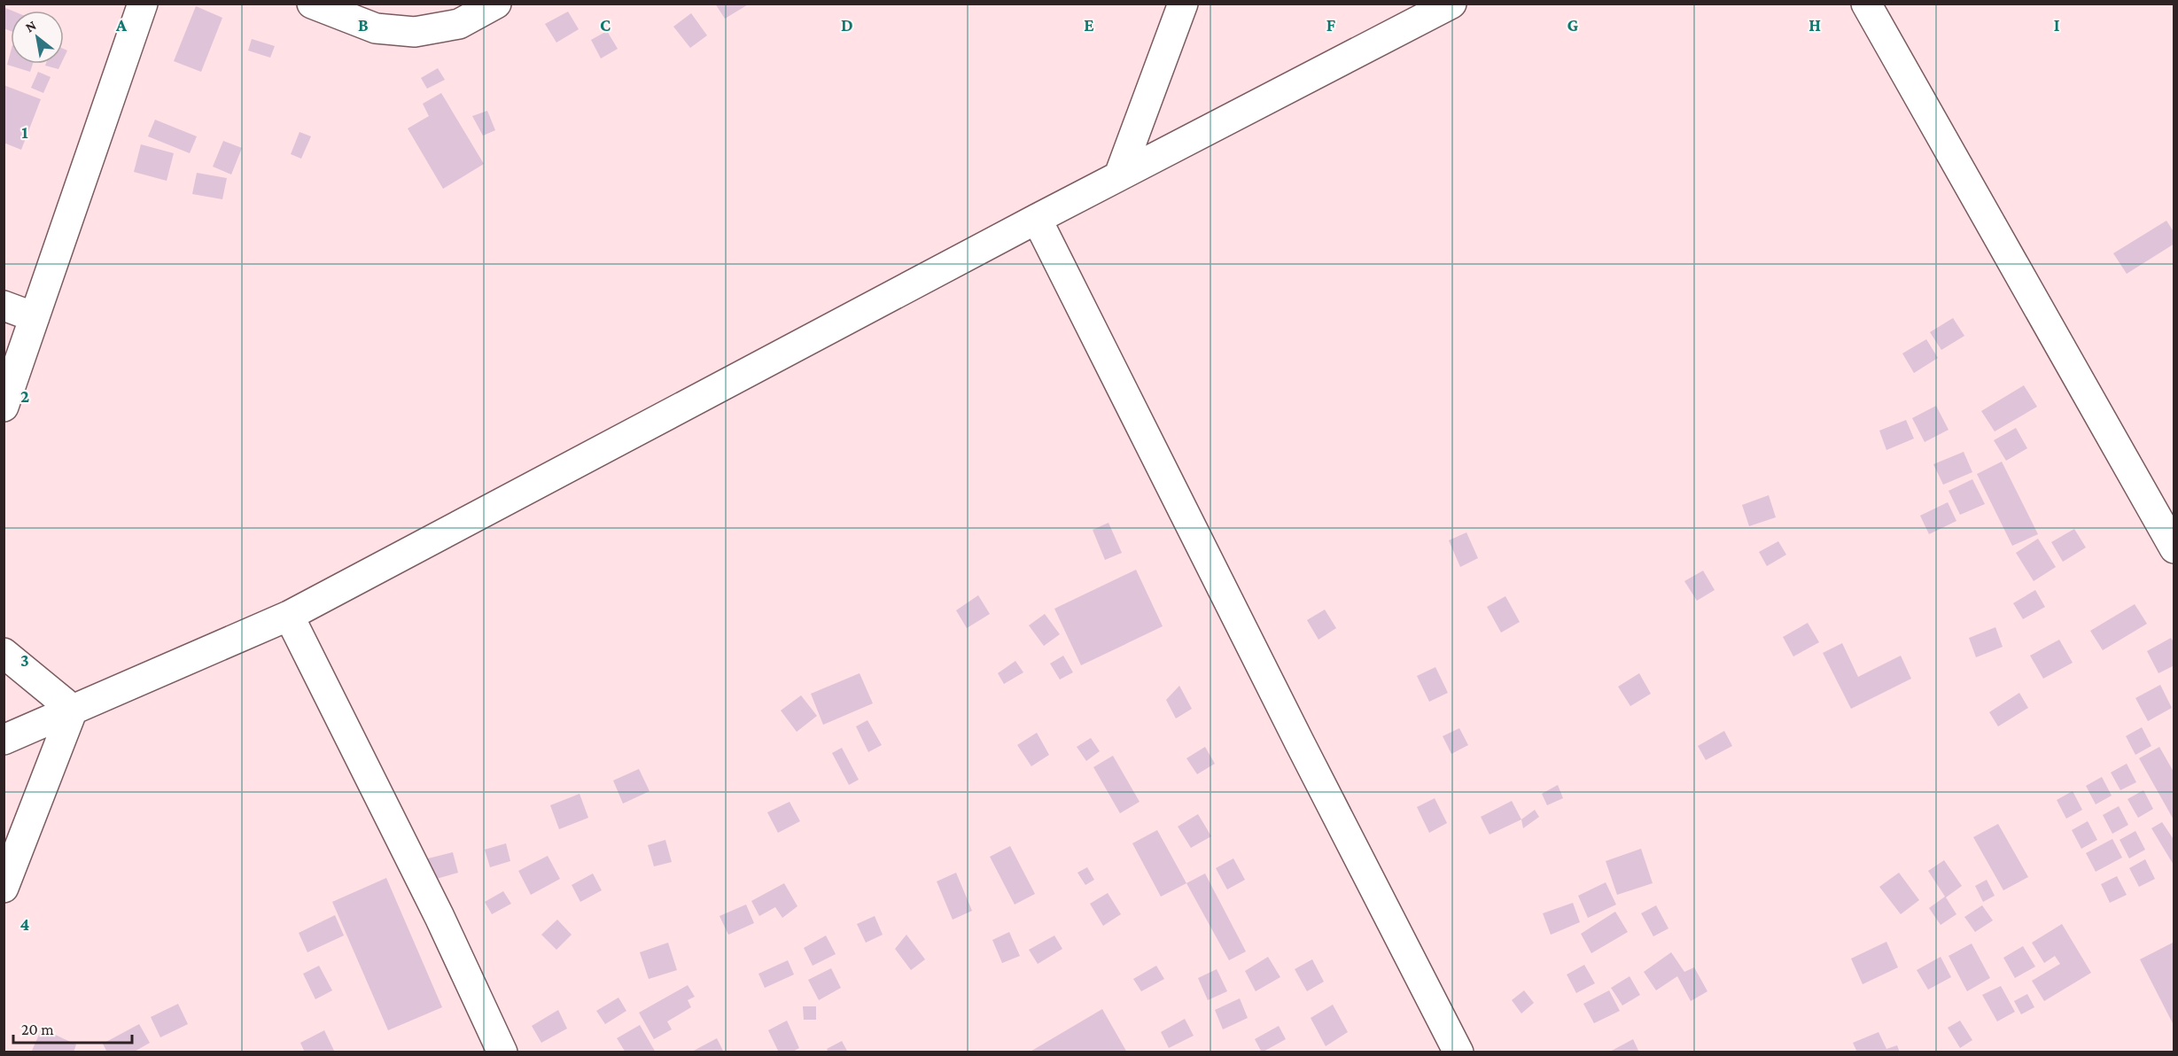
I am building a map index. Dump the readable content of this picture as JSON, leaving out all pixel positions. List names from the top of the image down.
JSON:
{
  "scale_bar": "20 m",
  "north": "top left",
  "grid": {
    "columns": [
      "A",
      "B",
      "C",
      "D",
      "E",
      "F",
      "G",
      "H",
      "I"
    ],
    "rows": [
      "1",
      "2",
      "3",
      "4"
    ]
  }
}
